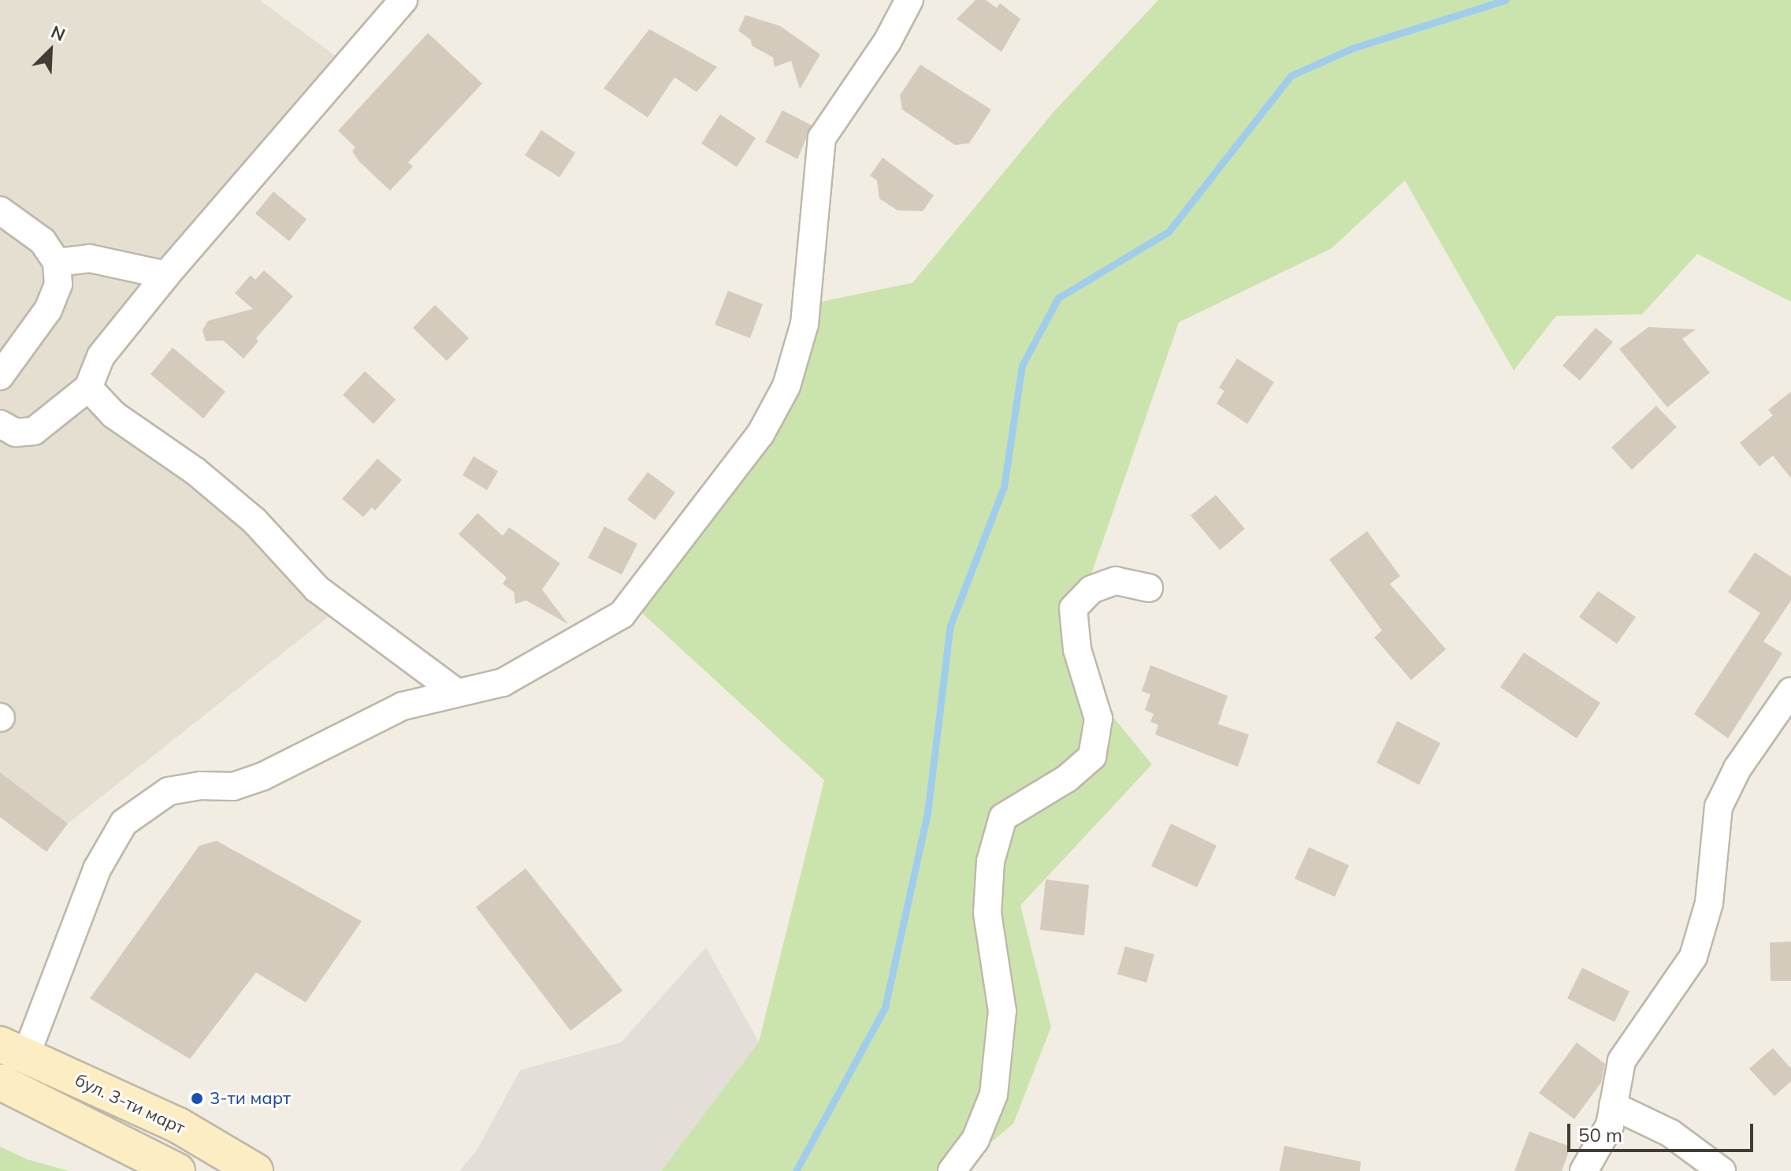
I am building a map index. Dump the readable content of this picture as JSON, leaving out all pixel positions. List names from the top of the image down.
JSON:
{
  "streets": {
    "street": ["бул. 3-ти март"]
  },
  "places": ["3-ти март"],
  "scale_bar": "50 m",
  "north": "top right"
}
